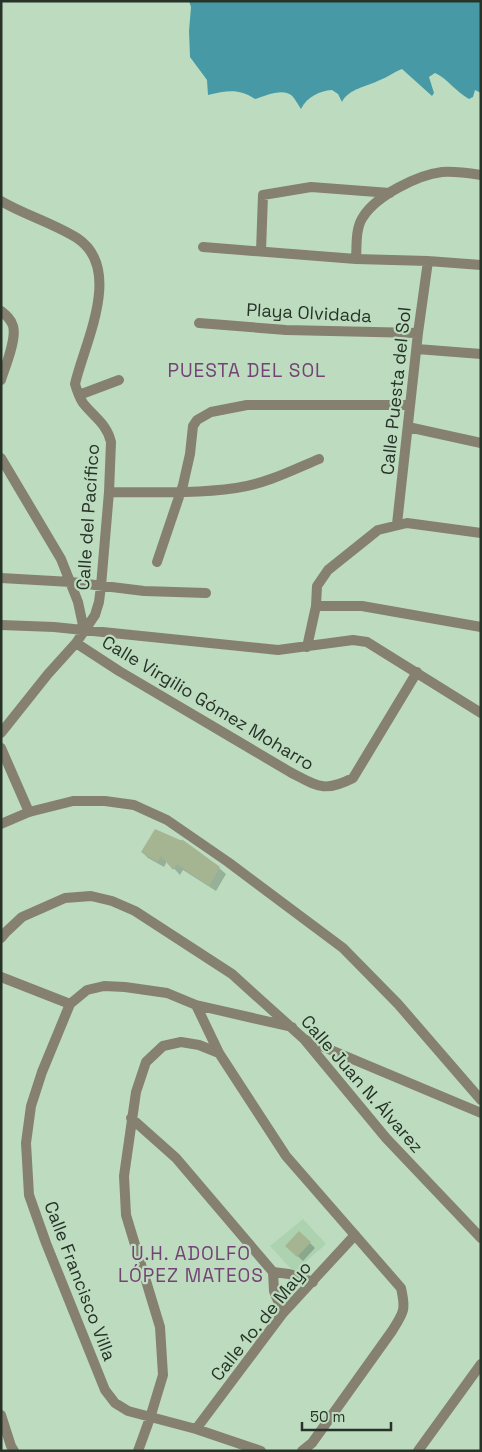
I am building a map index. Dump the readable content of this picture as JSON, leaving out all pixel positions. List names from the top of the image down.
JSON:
{
  "streets": {
    "street": [
      "Playa Olvidada",
      "Calle Puesta del Sol",
      "Calle del Pacífico",
      "Calle Virgilio Gómez Moharro",
      "Calle Juan N. Álvarez",
      "Calle Francisco Villa",
      "Calle 1o. de Mayo"
    ]
  },
  "crossings": [
    ["Playa Olvidada", "Calle Puesta del Sol"],
    ["Calle del Pacífico", "Calle Virgilio Gómez Moharro"],
    ["Calle Francisco Villa", "Calle 1o. de Mayo"]
  ],
  "districts": ["PUESTA DEL SOL", "U.H. ADOLFO LÓPEZ MATEOS"],
  "scale_bar": "50 m"
}
